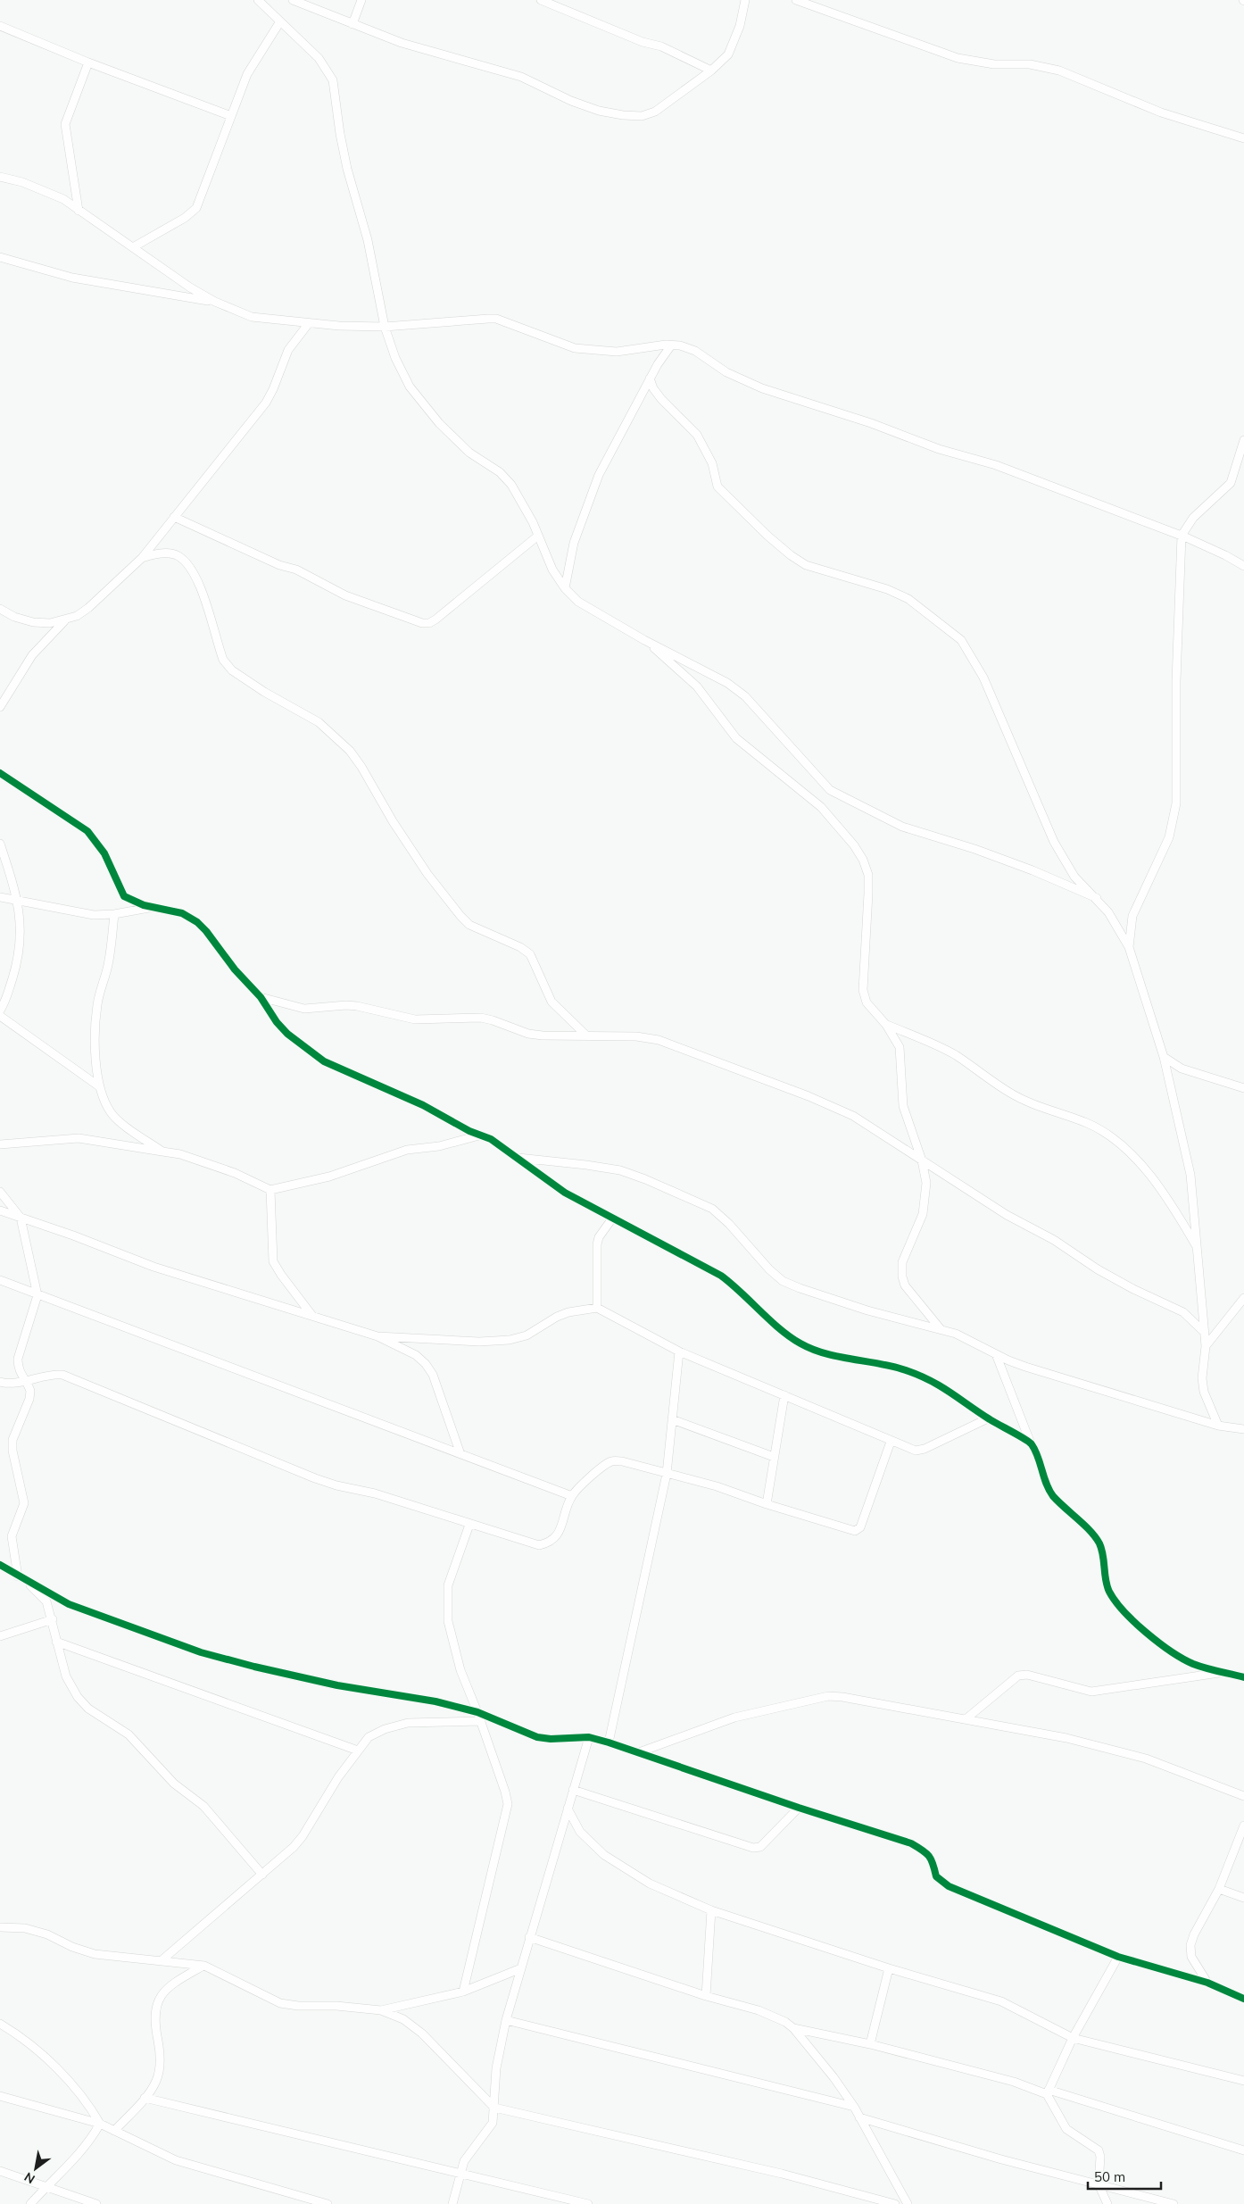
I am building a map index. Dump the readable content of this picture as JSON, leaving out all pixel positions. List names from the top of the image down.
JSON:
{
  "scale_bar": "50 m",
  "north": "bottom left"
}
